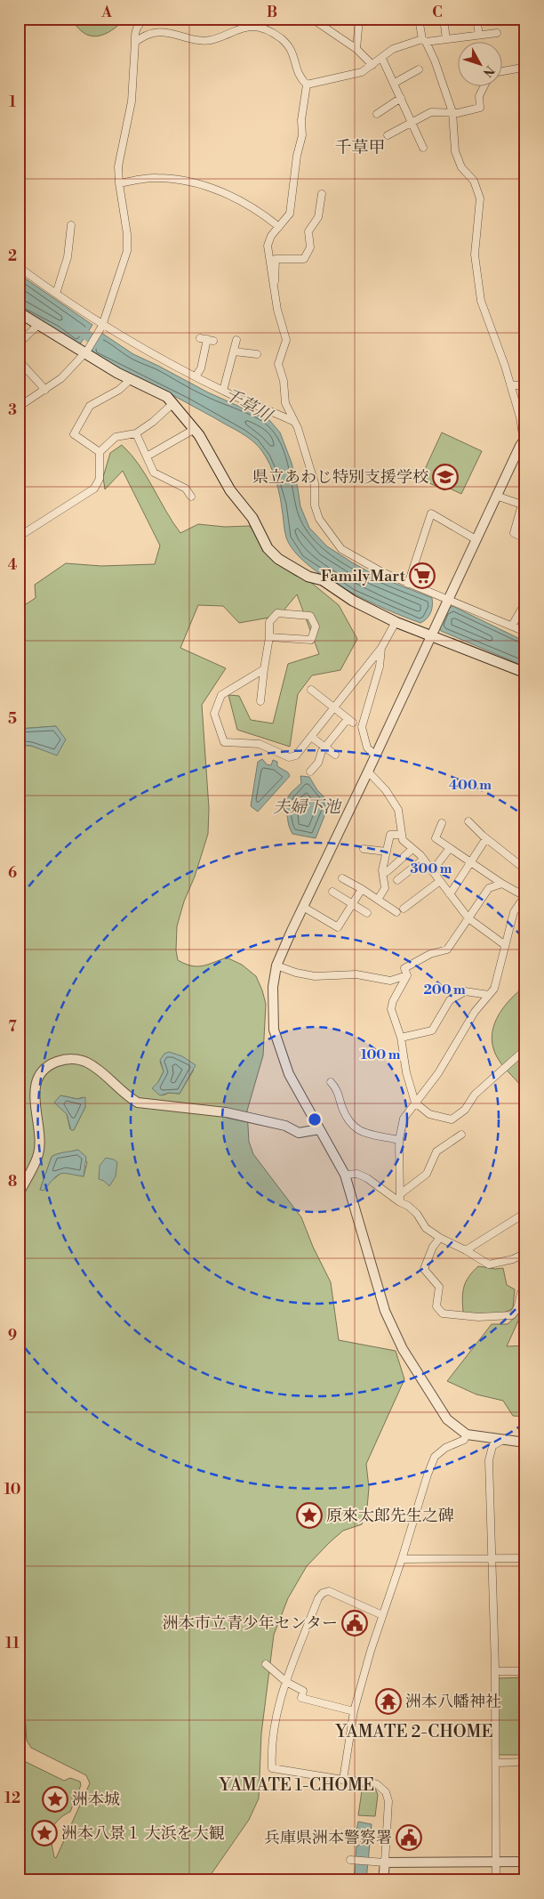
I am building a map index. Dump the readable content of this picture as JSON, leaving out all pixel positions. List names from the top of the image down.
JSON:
{
  "districts": ["千草甲", "YAMATE 2-CHOME", "YAMATE 1-CHOME"],
  "water": ["千草川", "夫婦下池"],
  "places": {
    "school or university": ["県立あわじ特別支援学校"],
    "supermarket": ["FamilyMart"],
    "place": ["原來太郎先生之碑", "洲本城", "洲本八景１ 大浜を大観"],
    "public building": ["洲本市立青少年センター", "兵庫県洲本警察署"],
    "temple": ["洲本八幡神社"]
  },
  "north": "bottom right",
  "grid": {
    "columns": ["A", "B", "C"],
    "rows": [
      "1",
      "2",
      "3",
      "4",
      "5",
      "6",
      "7",
      "8",
      "9",
      "10",
      "11",
      "12"
    ]
  },
  "rings": [
    "400 m",
    "300 m",
    "200 m",
    "100 m"
  ]
}
